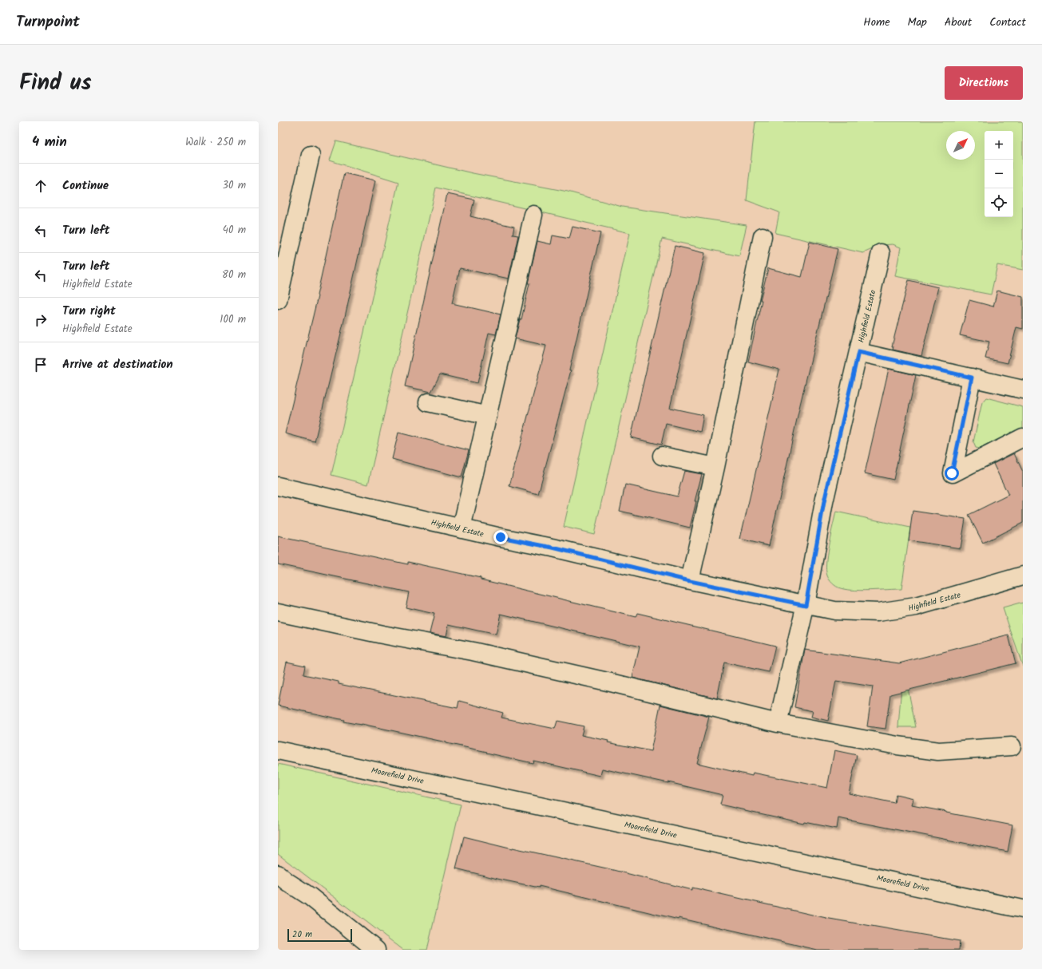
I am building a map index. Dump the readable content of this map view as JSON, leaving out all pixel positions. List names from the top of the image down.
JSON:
{
  "streets": {
    "street": ["Highfield Estate", "Moorefield Drive"]
  },
  "scale_bar": "20 m",
  "north": "top right",
  "page": {
    "header": "Turnpoint",
    "nav": [
      "Home",
      "Map",
      "About",
      "Contact"
    ],
    "title": "Find us",
    "buttons": "Directions",
    "heading": ["4 min", "Walk · 250 m"],
    "map_buttons": ["+", "−"],
    "list": [
      ["Continue", "30 m"],
      ["Turn left", "40 m"],
      ["Turn left", "Highfield Estate", "80 m"],
      ["Turn right", "Highfield Estate", "100 m"],
      "Arrive at destination"
    ],
    "scale": "20 m"
  }
}
